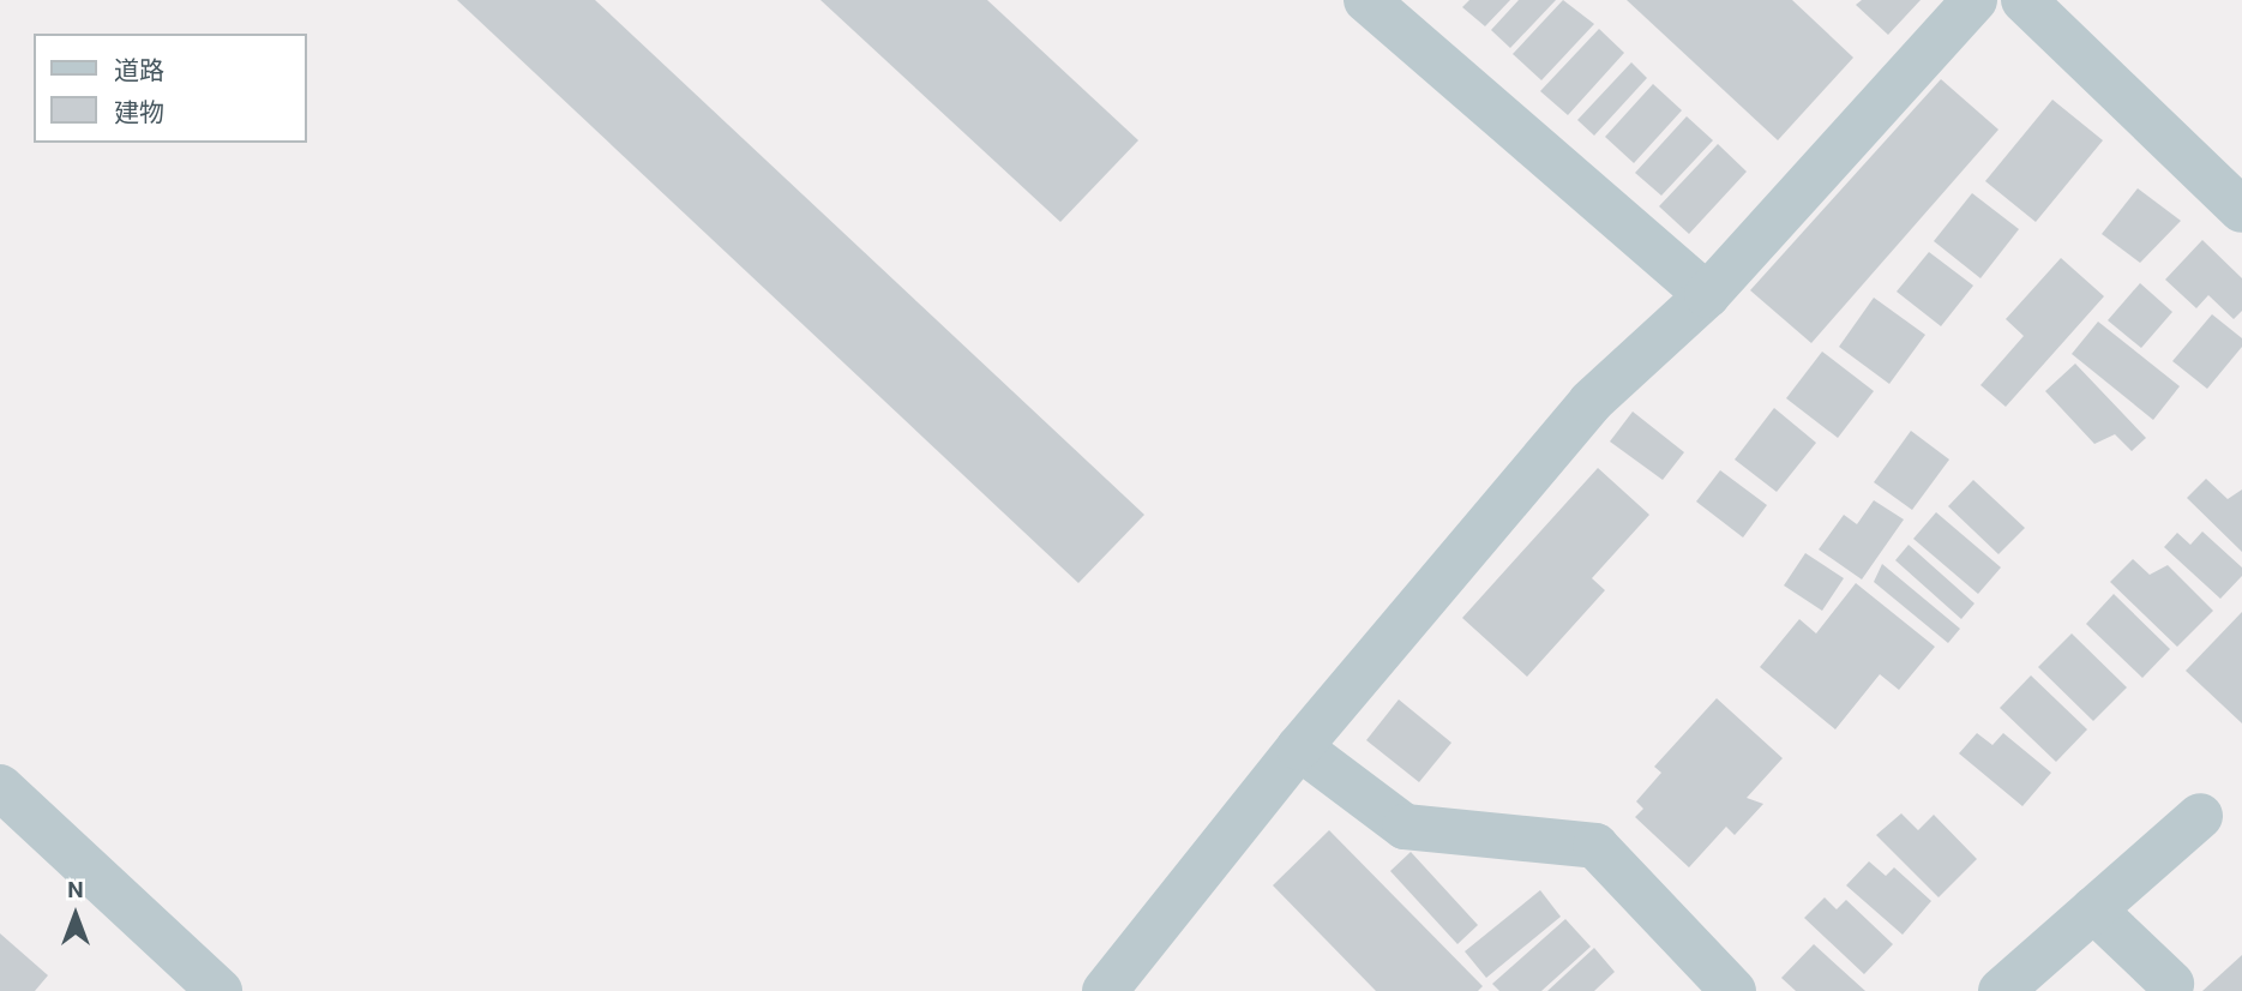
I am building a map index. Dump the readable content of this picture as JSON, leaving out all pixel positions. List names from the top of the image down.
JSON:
{
  "legend": ["道路", "建物"],
  "north": "top"
}
